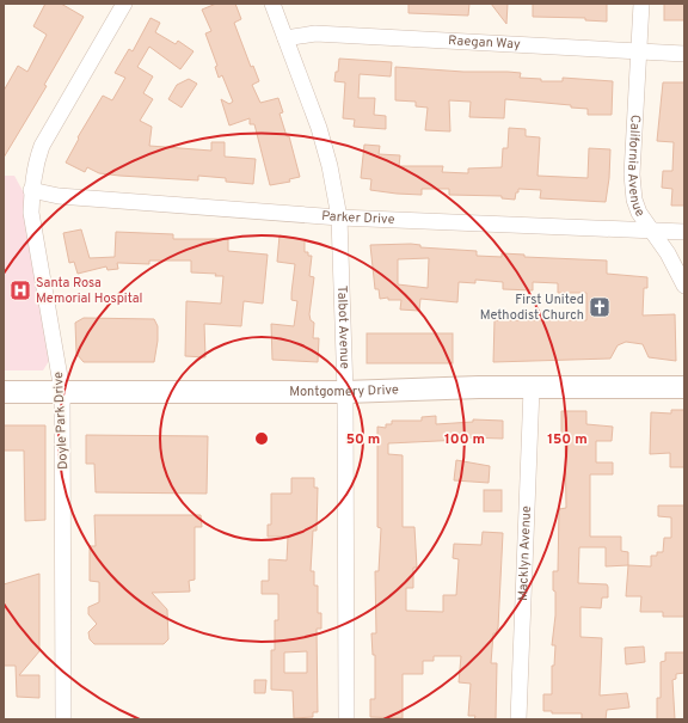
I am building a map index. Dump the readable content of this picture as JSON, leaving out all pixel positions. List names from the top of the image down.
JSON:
{
  "streets": {
    "main road": ["Montgomery Drive"],
    "street": [
      "Raegan Way",
      "California Avenue",
      "Parker Drive",
      "Talbot Avenue",
      "Doyle Park Drive",
      "Macklyn Avenue"
    ]
  },
  "crossings": [
    ["Raegan Way", "California Avenue"],
    ["Raegan Way", "Talbot Avenue"],
    ["California Avenue", "Parker Drive"],
    ["Parker Drive", "Talbot Avenue"],
    ["Parker Drive", "Doyle Park Drive"],
    ["Talbot Avenue", "Montgomery Drive"],
    ["Montgomery Drive", "Doyle Park Drive"],
    ["Montgomery Drive", "Macklyn Avenue"]
  ],
  "places": {
    "hospital": ["Santa Rosa Memorial Hospital"],
    "church": ["First United Methodist Church"]
  },
  "rings": ["50 m", "100 m", "150 m"]
}
